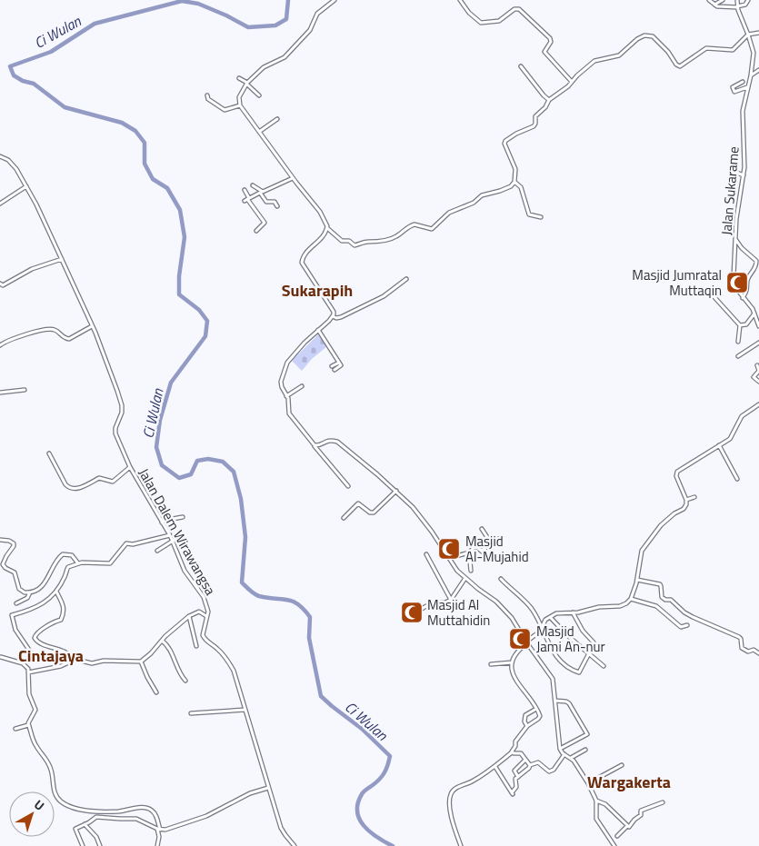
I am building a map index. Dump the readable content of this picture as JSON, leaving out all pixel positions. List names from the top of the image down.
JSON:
{
  "streets": {
    "street": ["Jalan Sukarame", "Jalan Dalem Wirawangsa"]
  },
  "districts": ["Sukarapih", "Cintajaya", "Wargakerta"],
  "water": ["Ci Wulan"],
  "places": {
    "mosque": [
      "Masjid Jumratal Muttaqin",
      "Masjid Al-Mujahid",
      "Masjid Al Muttahidin",
      "Masjid Jami An-nur"
    ]
  },
  "north": "top right"
}
